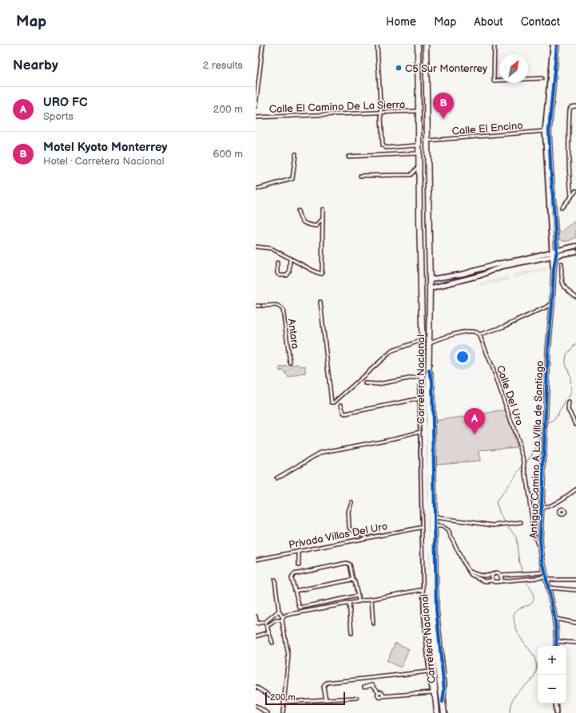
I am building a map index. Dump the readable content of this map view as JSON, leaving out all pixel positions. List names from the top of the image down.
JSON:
{
  "streets": {
    "highway": ["Carretera Nacional"],
    "street": [
      "Calle El Camino De La Sierra",
      "Calle El Encino",
      "Antara",
      "Calle Del Uro",
      "Antiguo Camino A La Villa de Santiago",
      "Privada Villas Del Uro"
    ]
  },
  "crossings": [
    ["Calle El Camino De La Sierra", "Carretera Nacional"],
    ["Calle El Encino", "Carretera Nacional"],
    ["Calle El Encino", "Antiguo Camino A La Villa de Santiago"],
    ["Calle Del Uro", "Antiguo Camino A La Villa de Santiago"]
  ],
  "places": ["C5 Sur Monterrey"],
  "scale_bar": "200 m",
  "north": "top right",
  "page": {
    "header": "Map",
    "nav": [
      "Home",
      "Map",
      "About",
      "Contact"
    ],
    "heading": ["Nearby", "2 results"],
    "list": [
      {
        "mark": "A",
        "name": "URO FC",
        "note": "Sports",
        "value": "200 m"
      },
      {
        "mark": "B",
        "name": "Motel Kyoto Monterrey",
        "note": "Hotel · Carretera Nacional",
        "value": "600 m"
      }
    ],
    "pins": ["B", "A"],
    "map_buttons": ["+", "−"],
    "scale": "200 m"
  }
}
